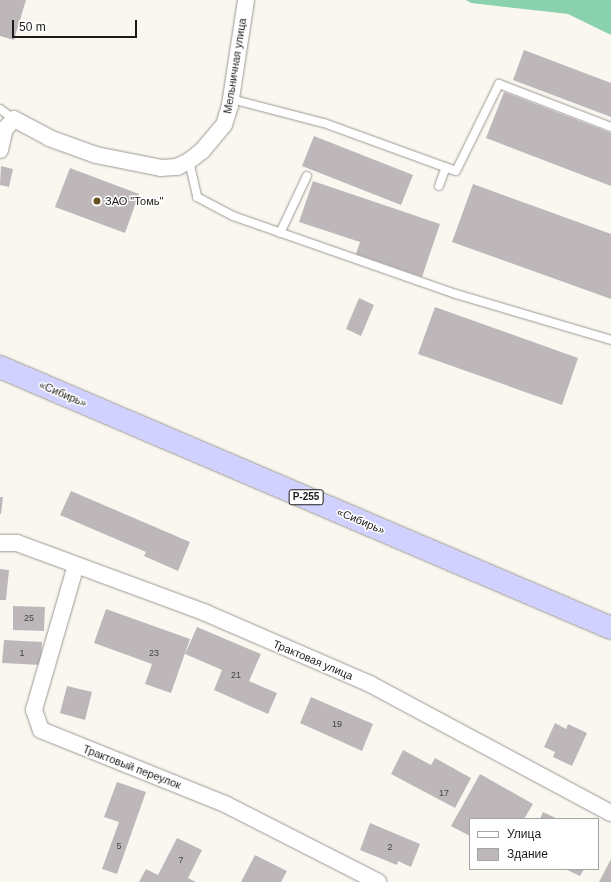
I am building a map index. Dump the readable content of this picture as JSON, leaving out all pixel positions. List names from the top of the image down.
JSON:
{
  "streets": {
    "highway": ["«Сибирь»", "Р-255"],
    "street": ["Мельничная улица", "Трактовая улица", "Трактовый переулок"]
  },
  "crossings": [
    ["Трактовая улица", "Трактовый переулок"]
  ],
  "places": ["ЗАО \"Томь\""],
  "house_numbers": [
    "25",
    "1",
    "23",
    "21",
    "19",
    "17",
    "5",
    "2",
    "7"
  ],
  "legend": ["Улица", "Здание"],
  "scale_bar": "50 m"
}
